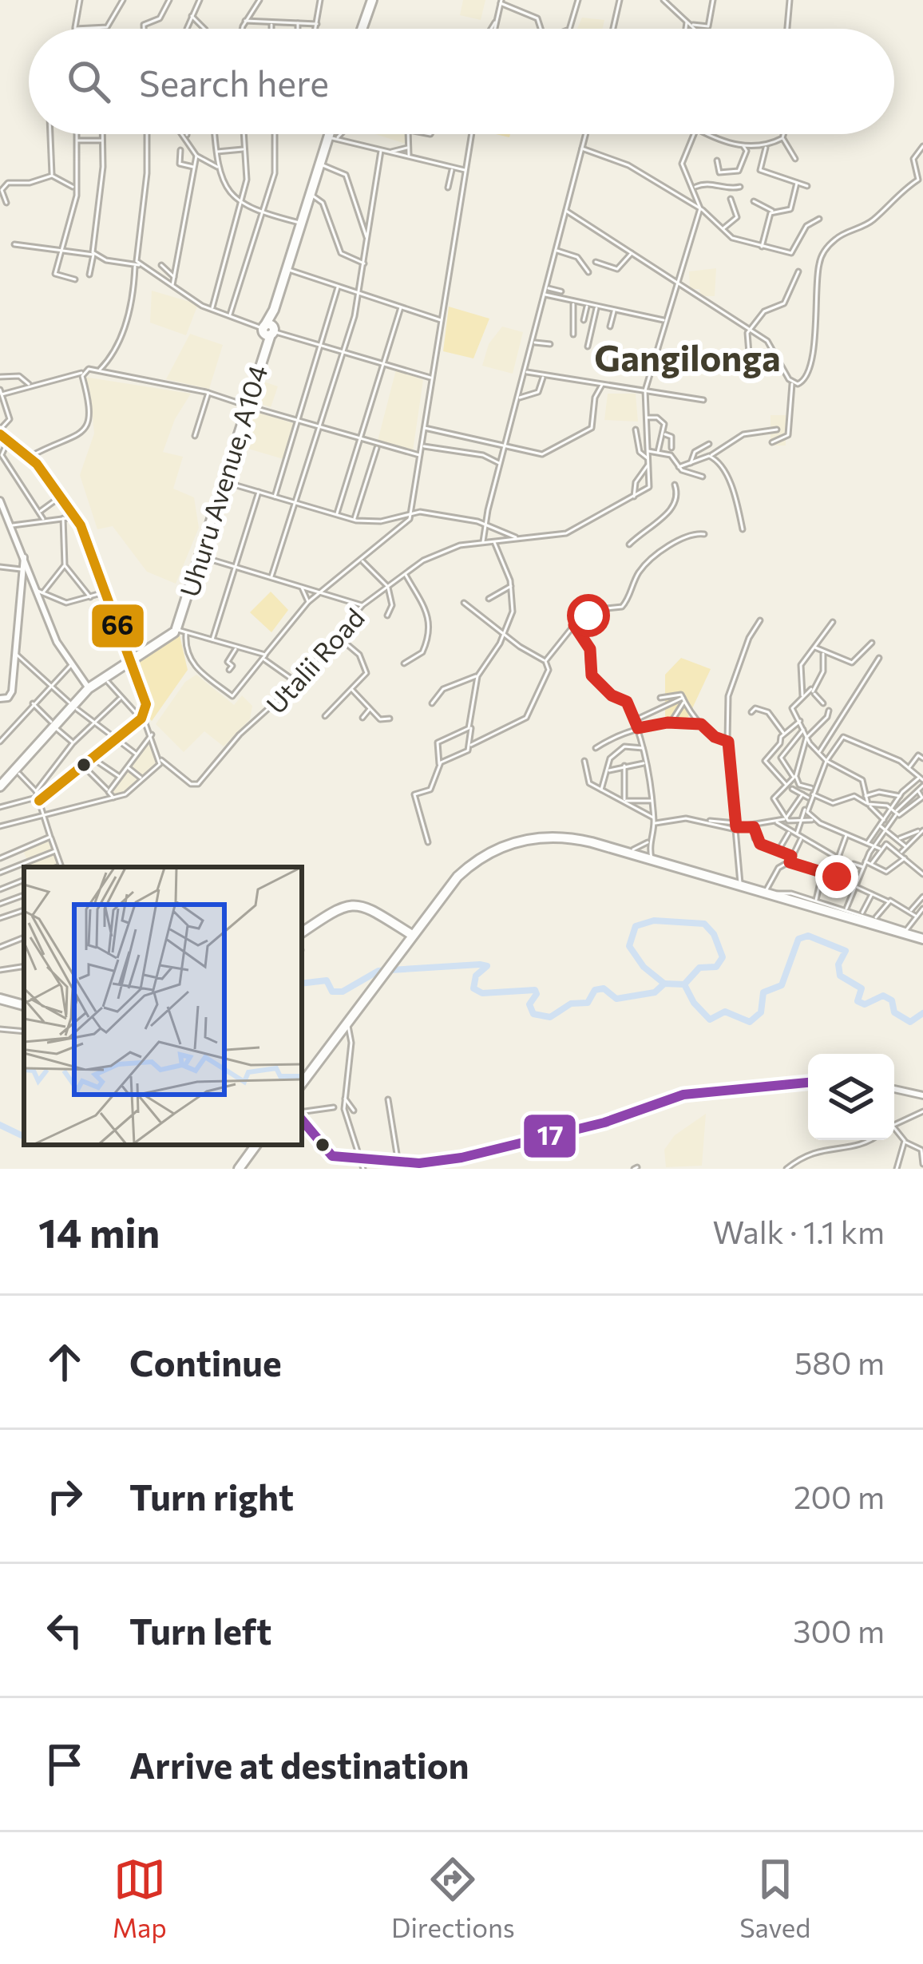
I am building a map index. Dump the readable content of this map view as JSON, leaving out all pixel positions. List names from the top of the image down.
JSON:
{
  "streets": {
    "highway": ["Uhuru Avenue, A104"],
    "street": ["Utalii Road"]
  },
  "districts": ["Gangilonga"],
  "lines": ["transit line 66", "transit line 17"],
  "page": {
    "search": "Search here",
    "heading": ["14 min", "Walk · 1.1 km"],
    "list": [
      ["Continue", "580 m"],
      ["Turn right", "200 m"],
      ["Turn left", "300 m"],
      "Arrive at destination"
    ],
    "nav": ["Map", "Directions", "Saved"]
  }
}
